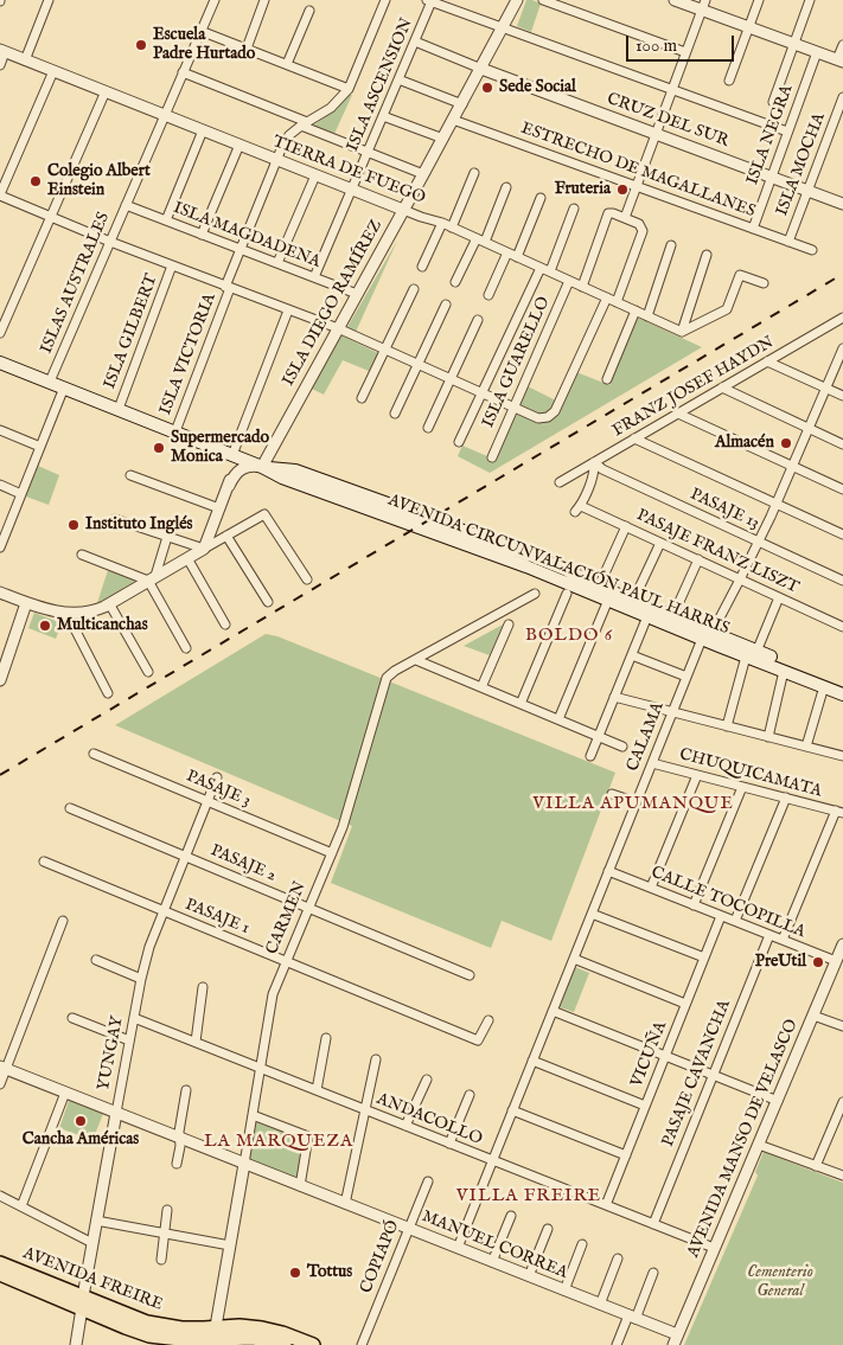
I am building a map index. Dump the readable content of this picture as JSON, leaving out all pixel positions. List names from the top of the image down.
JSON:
{
  "streets": {
    "main road": ["AVENIDA CIRCUNVALACIÓN PAUL HARRIS", "AVENIDA FREIRE"],
    "street": [
      "ISLA ASCENSION",
      "CRUZ DEL SUR",
      "ISLA NEGRA",
      "ISLA MOCHA",
      "TIERRA DE FUEGO",
      "ESTRECHO DE MAGALLANES",
      "ISLA MAGDADENA",
      "ISLAS AUSTRALES",
      "ISLA DIEGO RAMÍREZ",
      "ISLA GILBERT",
      "ISLA VICTORIA",
      "ISLA GUARELLO",
      "FRANZ JOSEF HAYDN",
      "PASAJE 13",
      "PASAJE FRANZ LISZT",
      "CALAMA",
      "CHUQUICAMATA",
      "PASAJE 3",
      "PASAJE 2",
      "CALLE TOCOPILLA",
      "PASAJE 1",
      "CARMEN",
      "YUNGAY",
      "VICUÑA",
      "PASAJE CAVANCHA",
      "ANDACOLLO",
      "AVENIDA MANSO DE VELASCO",
      "MANUEL CORREA",
      "COPIAPÓ"
    ]
  },
  "crossings": [
    ["ISLA ASCENSION", "TIERRA DE FUEGO"],
    ["ISLA ASCENSION", "ISLA MAGDADENA"],
    ["CRUZ DEL SUR", "ISLA NEGRA"],
    ["CRUZ DEL SUR", "ISLA MOCHA"],
    ["CRUZ DEL SUR", "ISLA DIEGO RAMÍREZ"],
    ["ISLA NEGRA", "ESTRECHO DE MAGALLANES"],
    ["ISLA MOCHA", "ESTRECHO DE MAGALLANES"],
    ["TIERRA DE FUEGO", "ISLAS AUSTRALES"],
    ["TIERRA DE FUEGO", "ISLA DIEGO RAMÍREZ"],
    ["TIERRA DE FUEGO", "ISLA VICTORIA"],
    ["TIERRA DE FUEGO", "ISLA GUARELLO"],
    ["ESTRECHO DE MAGALLANES", "ISLA DIEGO RAMÍREZ"],
    ["ISLA MAGDADENA", "ISLAS AUSTRALES"],
    ["ISLA MAGDADENA", "ISLA DIEGO RAMÍREZ"],
    ["ISLA MAGDADENA", "ISLA VICTORIA"],
    ["ISLAS AUSTRALES", "AVENIDA CIRCUNVALACIÓN PAUL HARRIS"],
    ["ISLA DIEGO RAMÍREZ", "AVENIDA CIRCUNVALACIÓN PAUL HARRIS"],
    ["ISLA GILBERT", "AVENIDA CIRCUNVALACIÓN PAUL HARRIS"],
    ["ISLA VICTORIA", "AVENIDA CIRCUNVALACIÓN PAUL HARRIS"],
    ["FRANZ JOSEF HAYDN", "PASAJE 13"],
    ["FRANZ JOSEF HAYDN", "PASAJE FRANZ LISZT"],
    ["PASAJE 13", "PASAJE FRANZ LISZT"],
    ["PASAJE 13", "CALAMA"],
    ["PASAJE FRANZ LISZT", "CALAMA"],
    ["AVENIDA CIRCUNVALACIÓN PAUL HARRIS", "CALAMA"],
    ["CALAMA", "CHUQUICAMATA"],
    ["CALAMA", "CALLE TOCOPILLA"],
    ["CALAMA", "ANDACOLLO"],
    ["CALAMA", "MANUEL CORREA"],
    ["PASAJE 3", "CARMEN"],
    ["PASAJE 3", "YUNGAY"],
    ["PASAJE 2", "CARMEN"],
    ["PASAJE 2", "YUNGAY"],
    ["CALLE TOCOPILLA", "VICUÑA"],
    ["CALLE TOCOPILLA", "PASAJE CAVANCHA"],
    ["CALLE TOCOPILLA", "AVENIDA MANSO DE VELASCO"],
    ["PASAJE 1", "CARMEN"],
    ["PASAJE 1", "YUNGAY"],
    ["CARMEN", "ANDACOLLO"],
    ["CARMEN", "MANUEL CORREA"],
    ["CARMEN", "AVENIDA FREIRE"],
    ["YUNGAY", "ANDACOLLO"],
    ["YUNGAY", "MANUEL CORREA"],
    ["YUNGAY", "AVENIDA FREIRE"],
    ["VICUÑA", "ANDACOLLO"],
    ["PASAJE CAVANCHA", "ANDACOLLO"],
    ["ANDACOLLO", "AVENIDA MANSO DE VELASCO"],
    ["AVENIDA MANSO DE VELASCO", "MANUEL CORREA"],
    ["MANUEL CORREA", "COPIAPÓ"]
  ],
  "districts": [
    "BOLDO 6",
    "VILLA APUMANQUE",
    "LA MARQUEZA",
    "VILLA FREIRE"
  ],
  "parks": ["Cementerio General"],
  "places": [
    "Escuela Padre Hurtado",
    "Sede Social",
    "Colegio Albert Einstein",
    "Fruteria",
    "Almacén",
    "Supermercado Monica",
    "Instituto Inglés",
    "Multicanchas",
    "PreUtil",
    "Cancha Américas",
    "Tottus"
  ],
  "scale_bar": "100 m"
}
